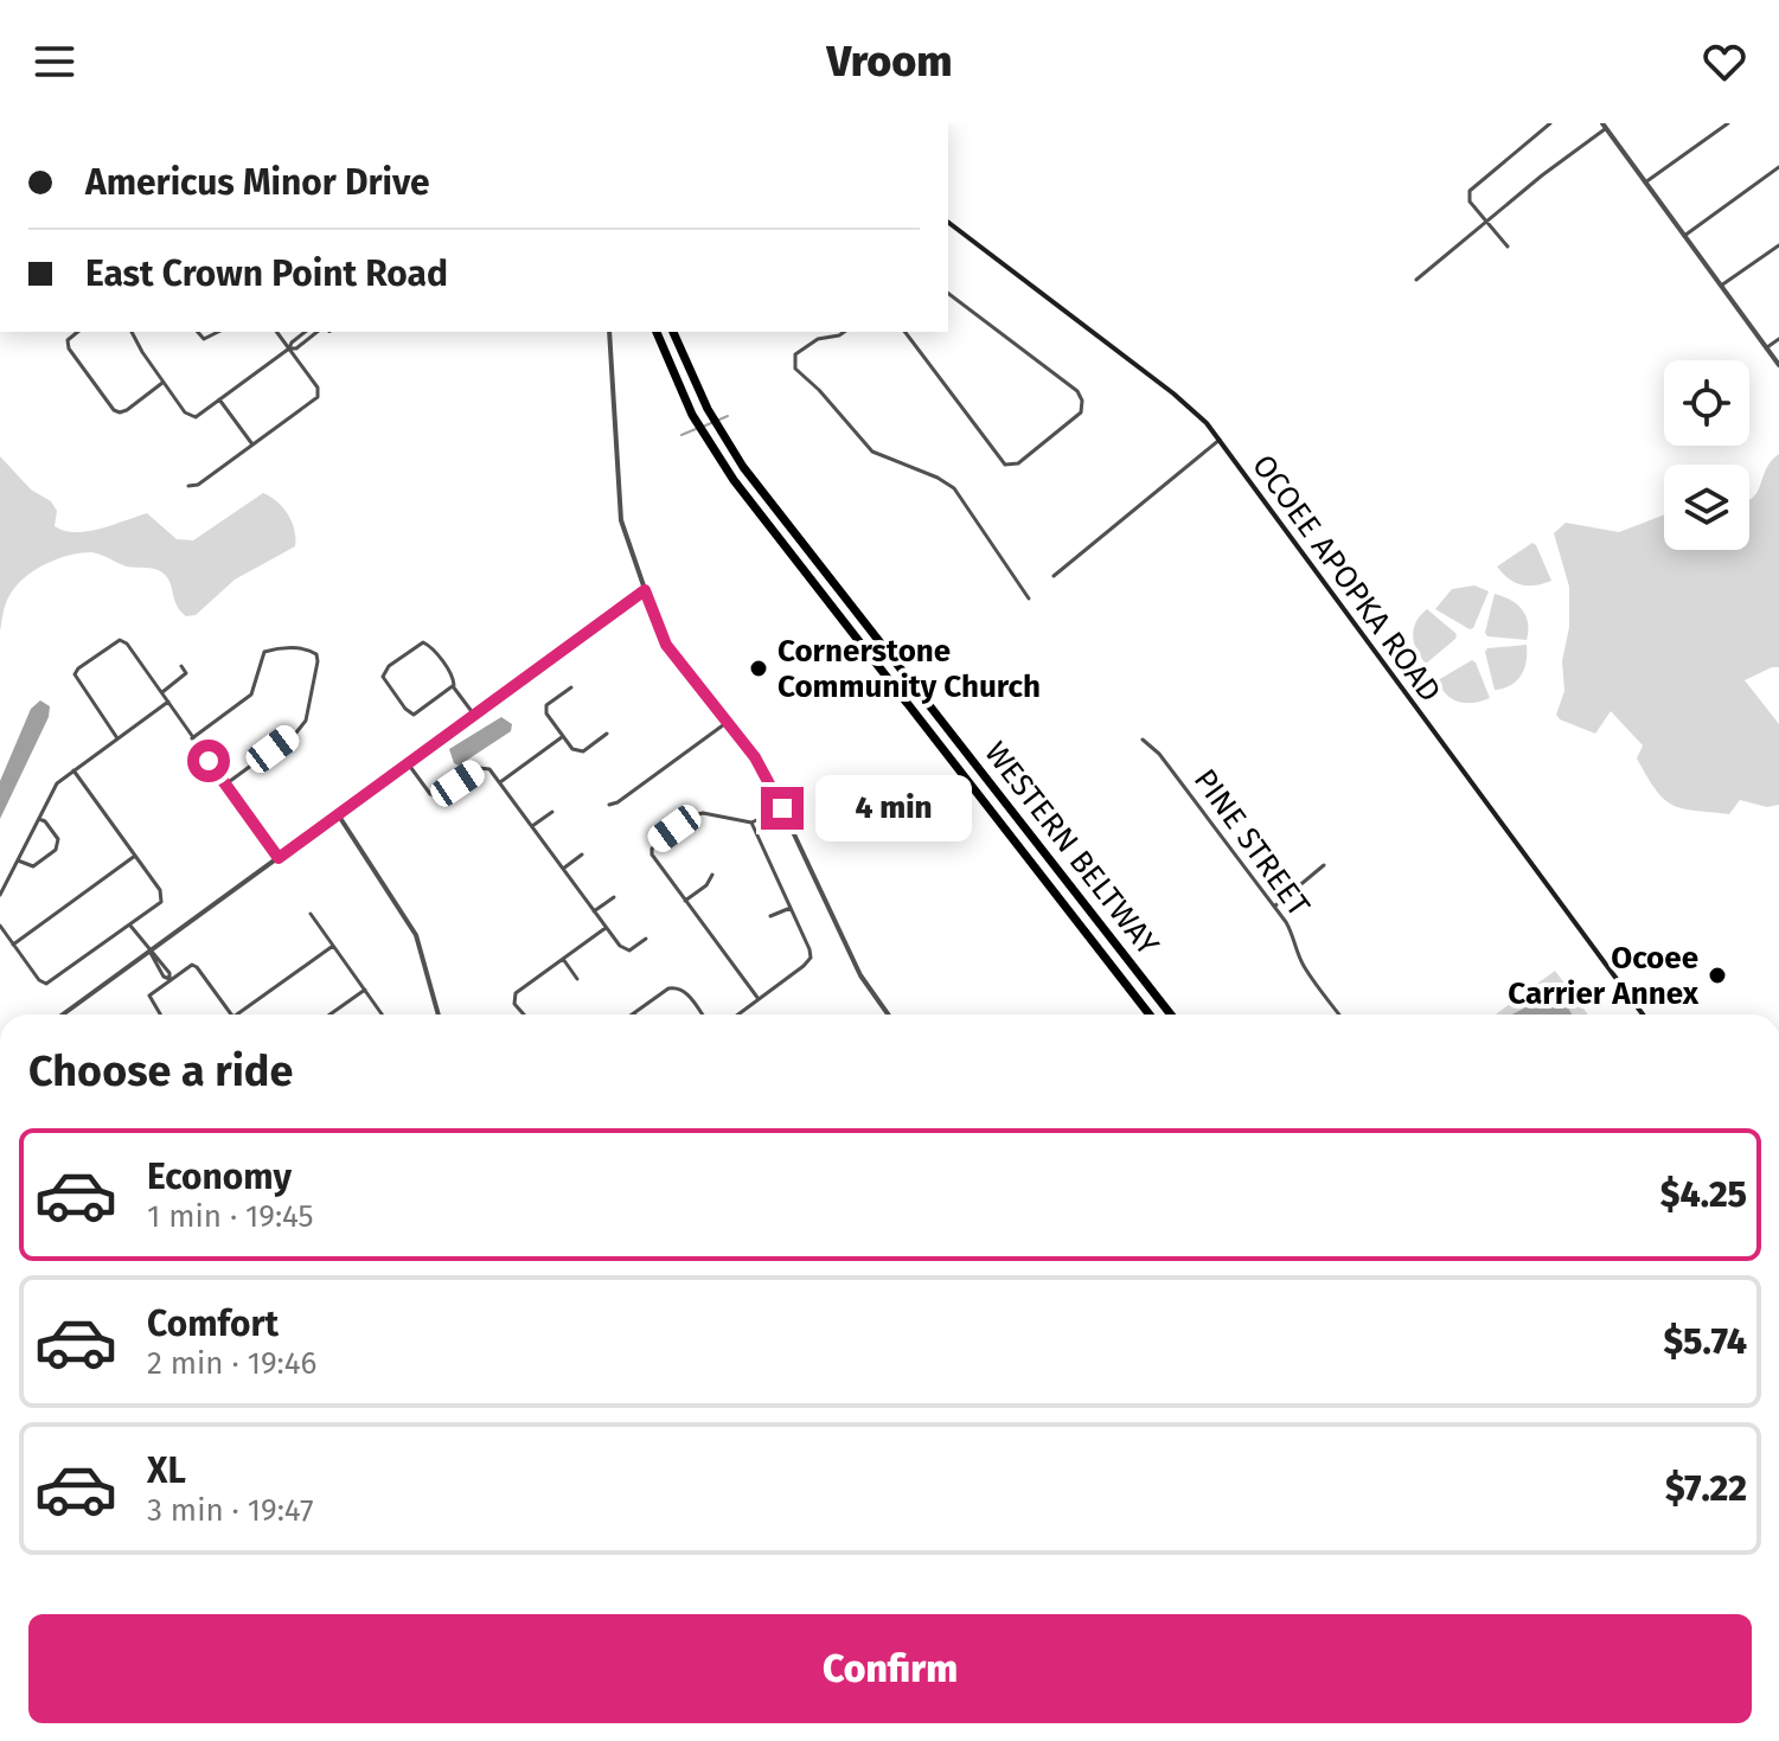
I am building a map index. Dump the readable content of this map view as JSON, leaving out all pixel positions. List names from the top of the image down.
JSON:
{
  "streets": {
    "highway": ["WESTERN BELTWAY"],
    "main road": ["OCOEE APOPKA ROAD"],
    "street": ["PINE STREET"]
  },
  "places": ["Cornerstone Community Church", "Ocoee Carrier Annex"],
  "page": {
    "header": "Vroom",
    "banner": ["Americus Minor Drive", "East Crown Point Road"],
    "bubble": "4 min",
    "heading": "Choose a ride",
    "list": [
      {
        "name": "Economy",
        "note": "1 min · 19:45",
        "value": "$4.25"
      },
      {
        "name": "Comfort",
        "note": "2 min · 19:46",
        "value": "$5.74"
      },
      {
        "name": "XL",
        "note": "3 min · 19:47",
        "value": "$7.22"
      }
    ],
    "buttons": "Confirm"
  }
}
